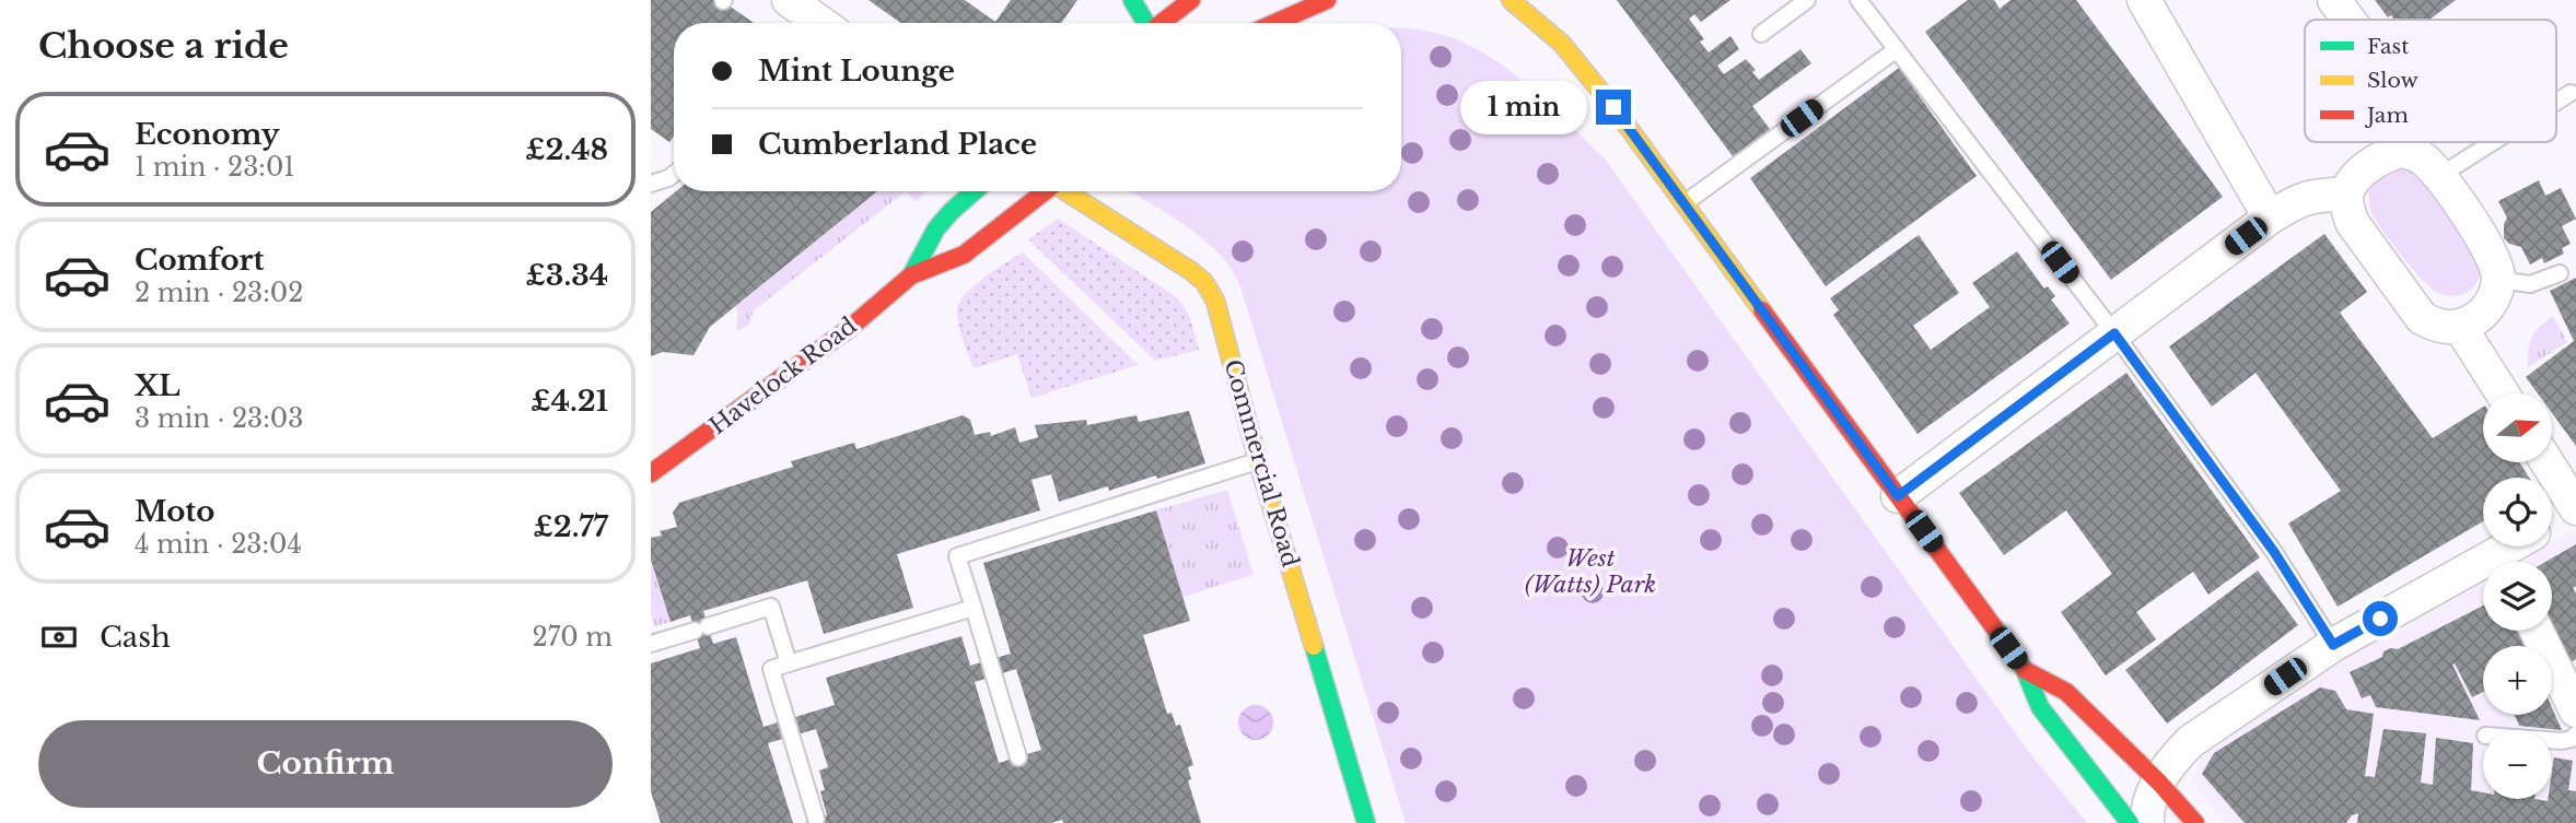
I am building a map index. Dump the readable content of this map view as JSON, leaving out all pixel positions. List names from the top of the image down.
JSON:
{
  "streets": {
    "main road": ["Havelock Road", "Commercial Road"]
  },
  "parks": ["West (Watts) Park"],
  "legend": ["Fast", "Slow", "Jam"],
  "north": "right",
  "page": {
    "heading": "Choose a ride",
    "banner": ["Mint Lounge", "Cumberland Place"],
    "bubble": "1 min",
    "list": [
      {
        "name": "Economy",
        "note": "1 min · 23:01",
        "value": "£2.48"
      },
      {
        "name": "Comfort",
        "note": "2 min · 23:02",
        "value": "£3.34"
      },
      {
        "name": "XL",
        "note": "3 min · 23:03",
        "value": "£4.21"
      },
      {
        "name": "Moto",
        "note": "4 min · 23:04",
        "value": "£2.77"
      }
    ],
    "map_buttons": ["+", "−"],
    "pay": ["Cash", "270 m"],
    "buttons": "Confirm"
  }
}
